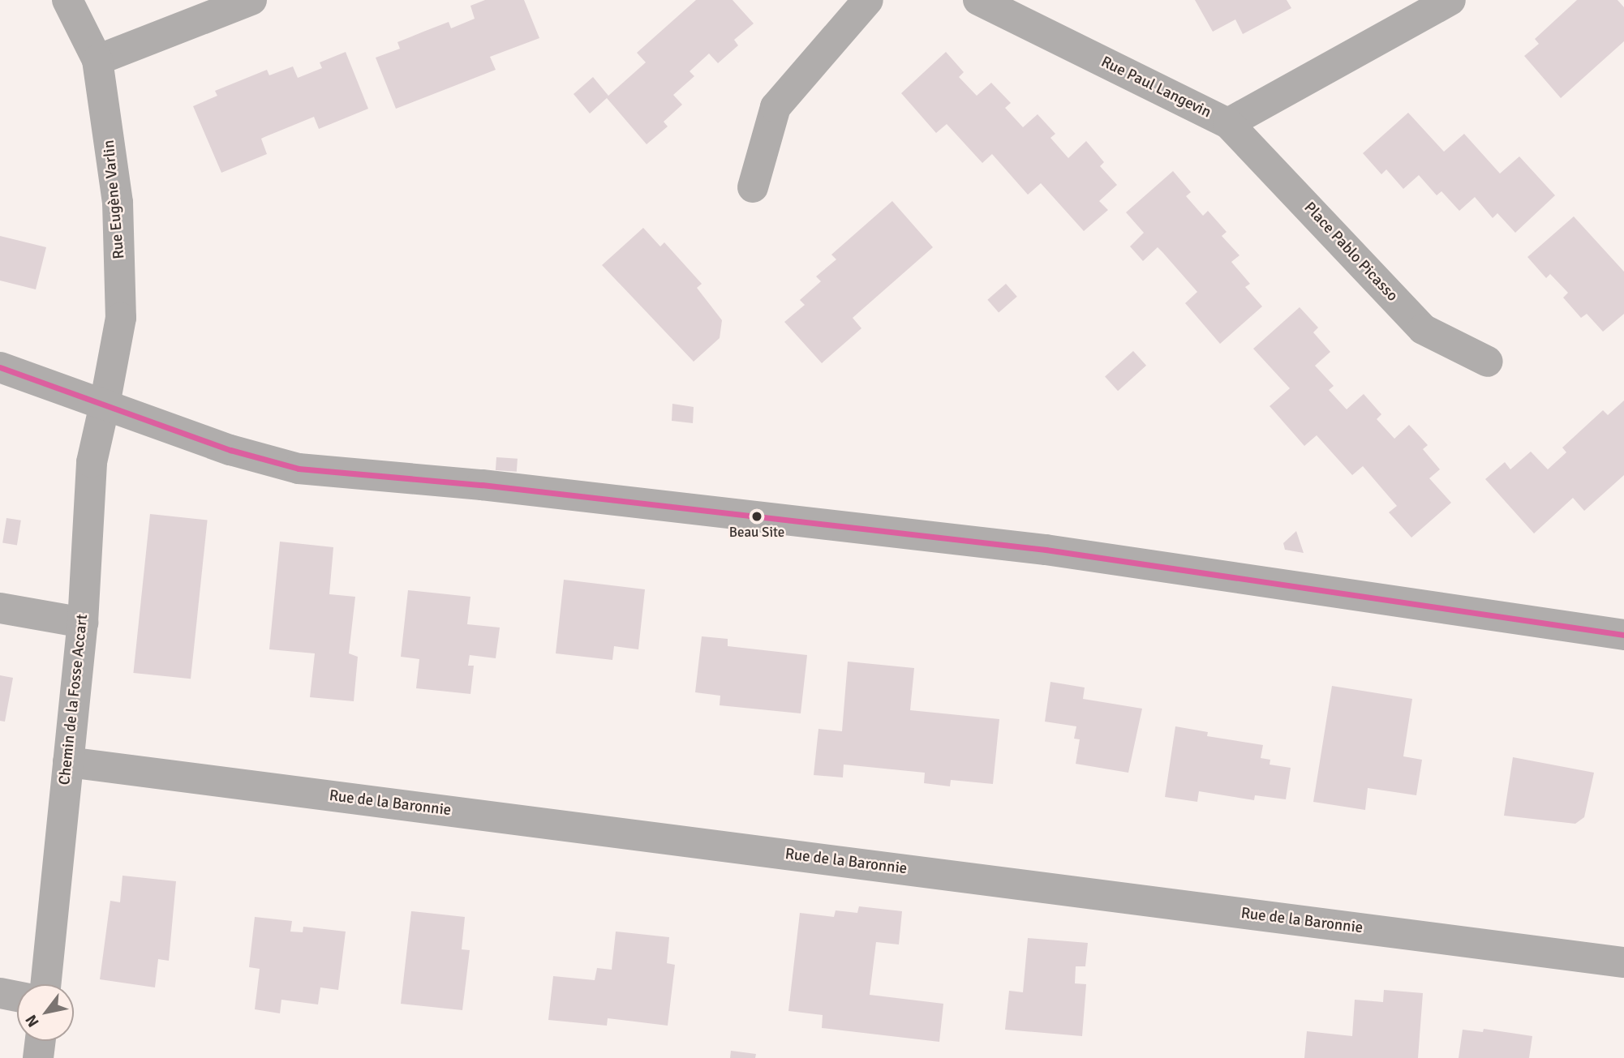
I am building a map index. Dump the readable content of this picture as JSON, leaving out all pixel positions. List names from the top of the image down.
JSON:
{
  "streets": {
    "street": [
      "Rue Paul Langevin",
      "Rue Eugène Varlin",
      "Place Pablo Picasso",
      "Chemin de la Fosse Accart",
      "Rue de la Baronnie"
    ]
  },
  "crossings": [
    ["Rue Paul Langevin", "Place Pablo Picasso"],
    ["Rue Eugène Varlin", "Chemin de la Fosse Accart"],
    ["Chemin de la Fosse Accart", "Rue de la Baronnie"]
  ],
  "places": ["Beau Site"],
  "north": "bottom left"
}
